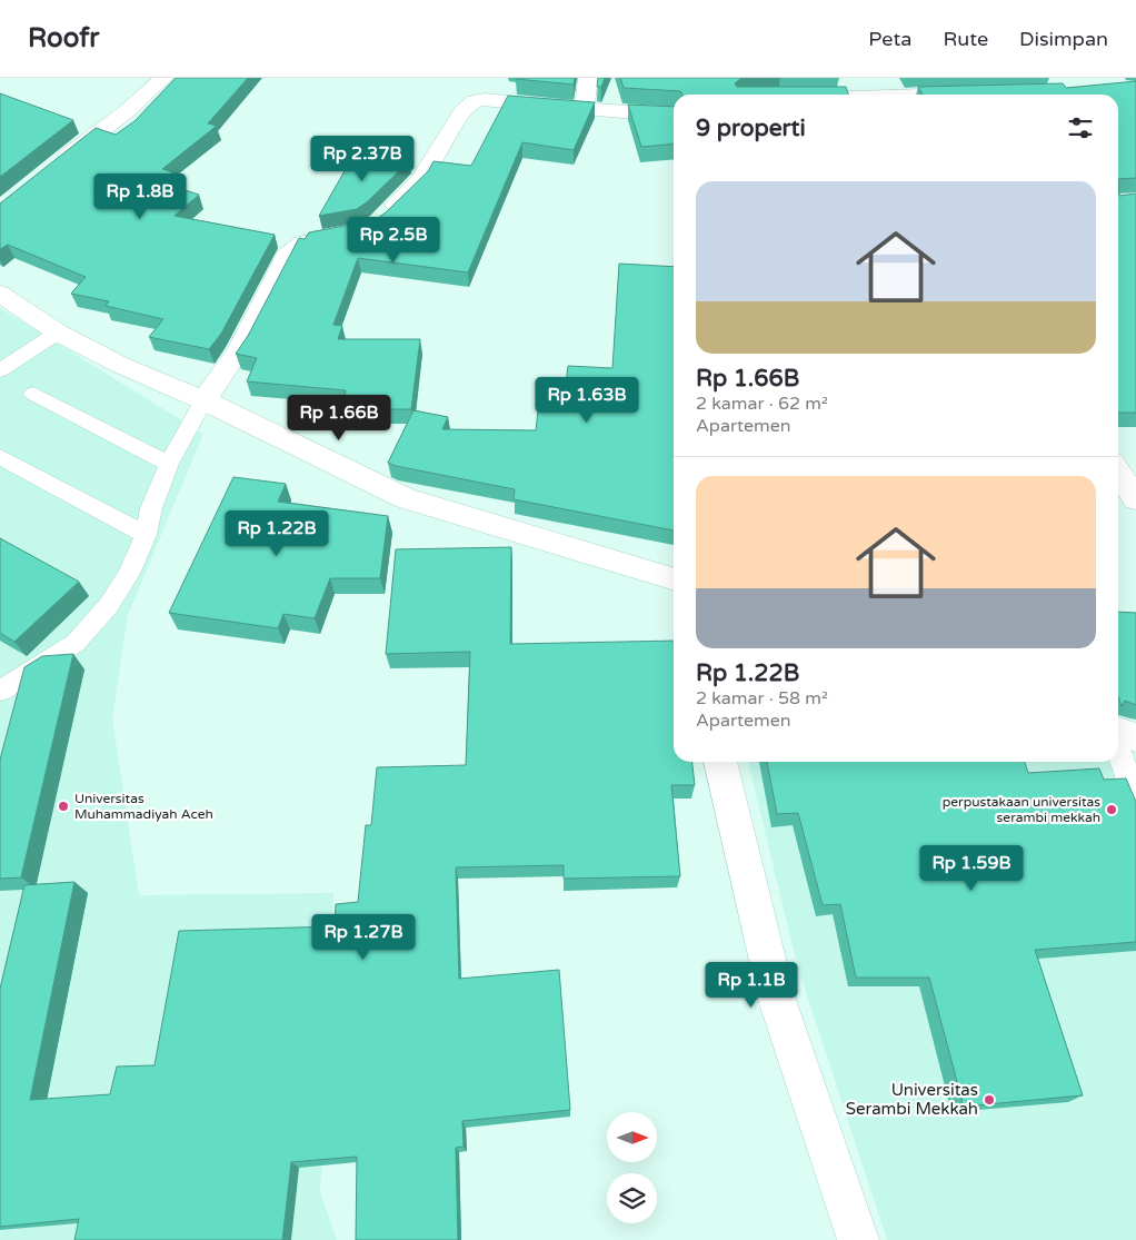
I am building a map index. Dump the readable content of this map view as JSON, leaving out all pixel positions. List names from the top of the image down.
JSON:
{
  "places": ["Universitas Muhammadiyah Aceh", "perpustakaan universitas serambi mekkah", "Universitas Serambi Mekkah"],
  "north": "right",
  "page": {
    "header": "Roofr",
    "nav": ["Peta", "Rute", "Disimpan"],
    "heading": "9 properti",
    "price": [
      "Rp 2.37B",
      "Rp 1.8B",
      "Rp 2.5B",
      "Rp 1.63B",
      "Rp 1.66B",
      "Rp 1.22B",
      "Rp 1.59B",
      "Rp 1.27B",
      "Rp 1.1B"
    ],
    "list": [
      {
        "name": "Rp 1.66B",
        "note": "2 kamar · 62 m² · Apartemen"
      },
      {
        "name": "Rp 1.22B",
        "note": "2 kamar · 58 m² · Apartemen"
      }
    ]
  }
}
